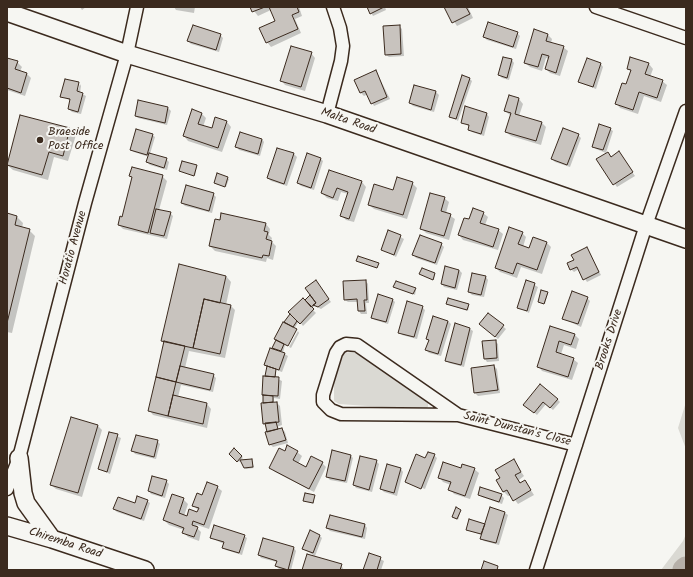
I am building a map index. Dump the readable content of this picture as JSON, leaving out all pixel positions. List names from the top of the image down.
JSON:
{
  "streets": {
    "street": [
      "Malta Road",
      "Horatio Avenue",
      "Brooks Drive",
      "Saint Dunstan's Close",
      "Chiremba Road"
    ]
  },
  "crossings": [
    ["Malta Road", "Horatio Avenue"],
    ["Malta Road", "Brooks Drive"],
    ["Brooks Drive", "Saint Dunstan's Close"]
  ],
  "places": ["Braeside Post Office"]
}
